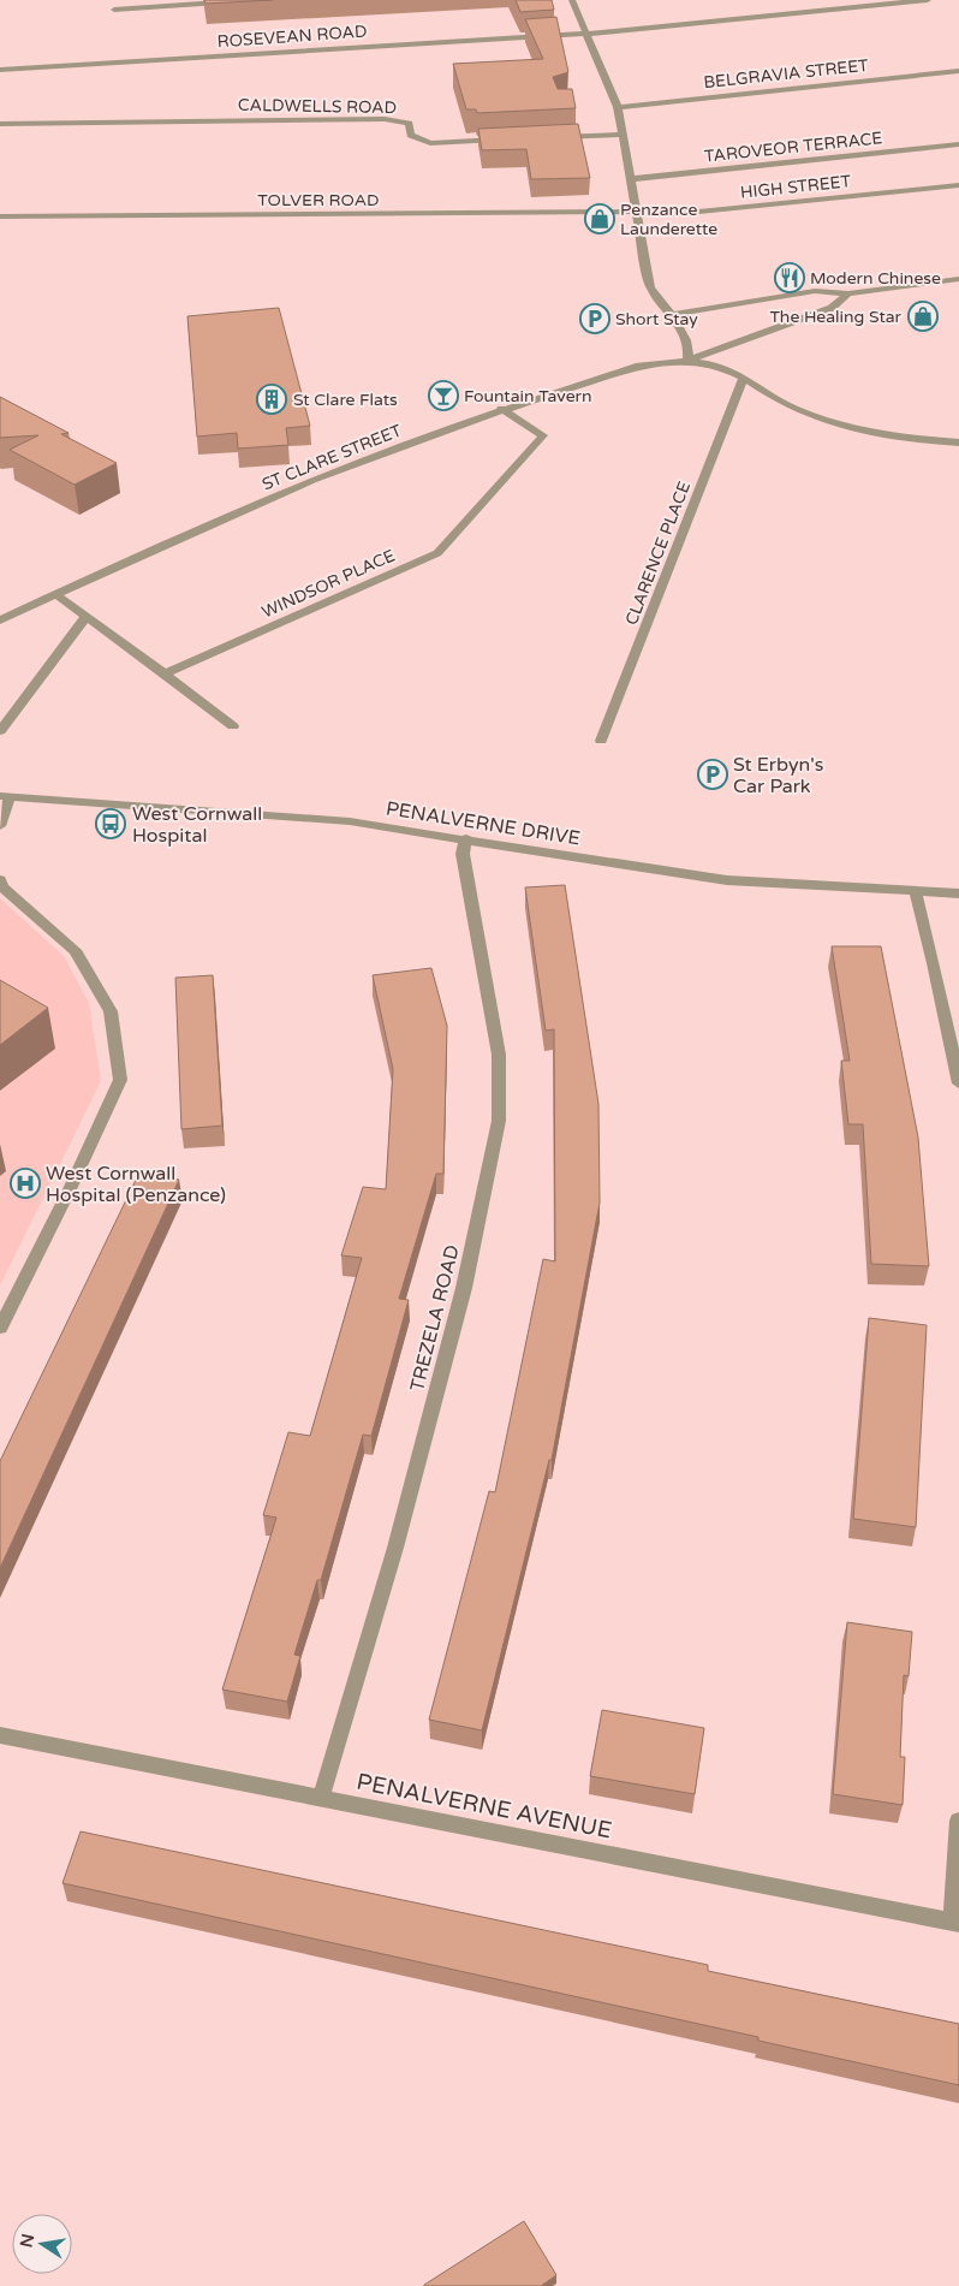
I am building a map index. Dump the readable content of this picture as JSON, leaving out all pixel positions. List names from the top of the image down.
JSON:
{
  "streets": {
    "street": [
      "ROSEVEAN ROAD",
      "BELGRAVIA STREET",
      "CALDWELLS ROAD",
      "TAROVEOR TERRACE",
      "HIGH STREET",
      "TOLVER ROAD",
      "ST CLARE STREET",
      "CLARENCE PLACE",
      "WINDSOR PLACE",
      "PENALVERNE DRIVE",
      "TREZELA ROAD",
      "PENALVERNE AVENUE"
    ]
  },
  "crossings": [
    ["HIGH STREET", "TOLVER ROAD"],
    ["ST CLARE STREET", "WINDSOR PLACE"],
    ["PENALVERNE DRIVE", "TREZELA ROAD"],
    ["TREZELA ROAD", "PENALVERNE AVENUE"]
  ],
  "places": {
    "shop": ["Penzance Launderette", "The Healing Star"],
    "restaurant": ["Modern Chinese"],
    "parking": ["Short Stay", "St Erbyn's Car Park"],
    "bar": ["Fountain Tavern"],
    "building": ["St Clare Flats"],
    "bus stop": ["West Cornwall Hospital"],
    "hospital": ["West Cornwall Hospital (Penzance)"]
  },
  "north": "left"
}
